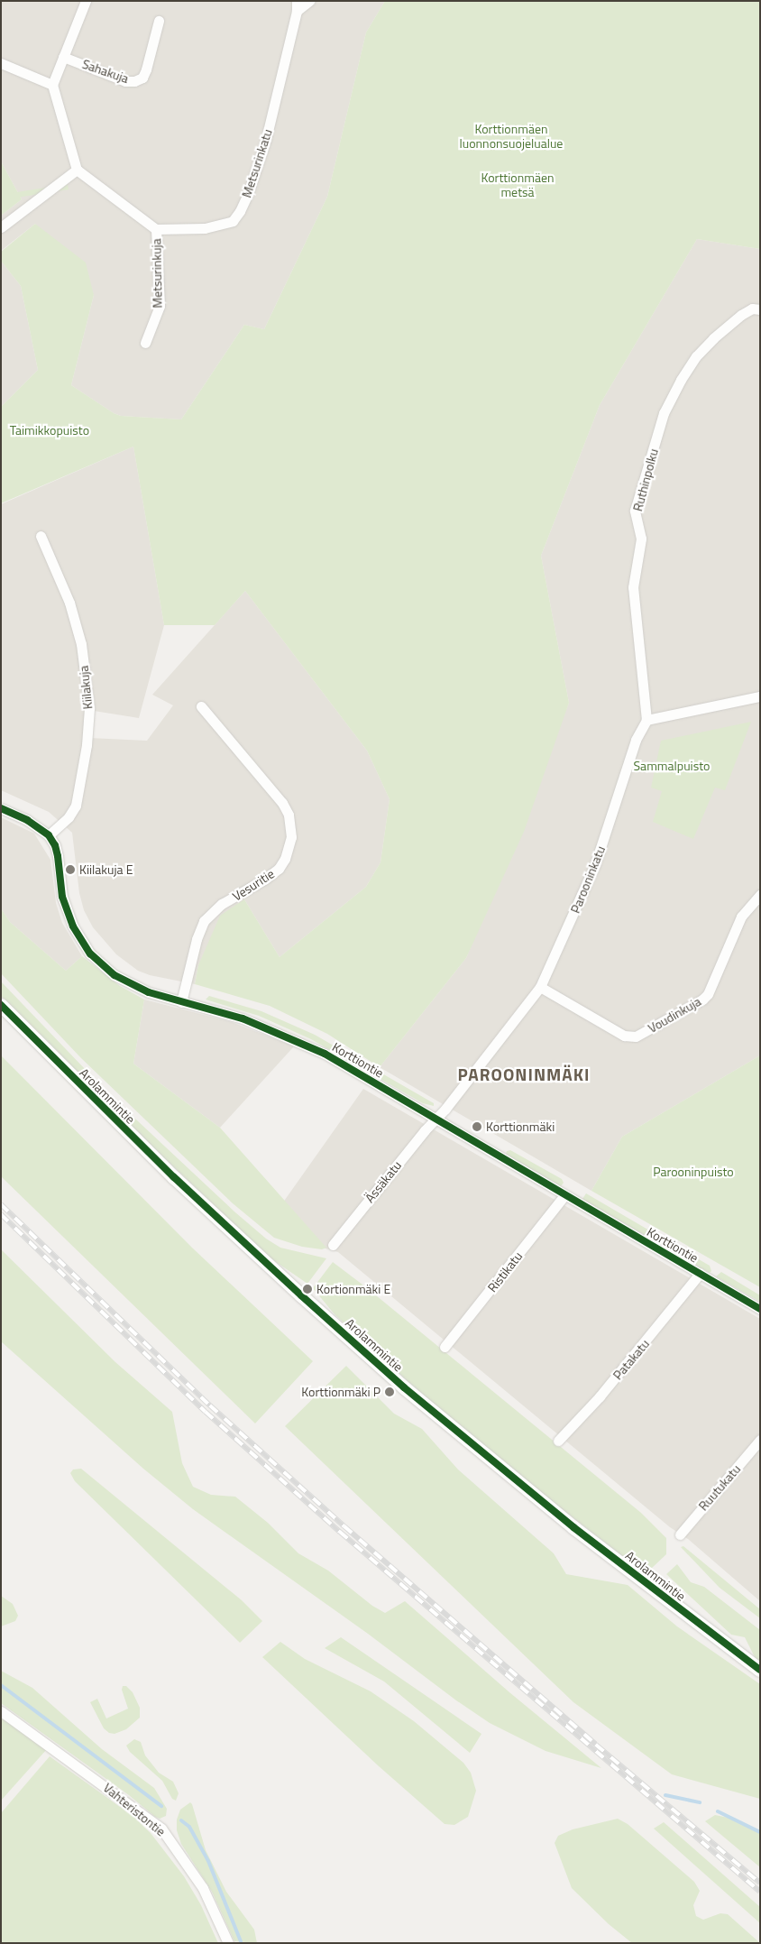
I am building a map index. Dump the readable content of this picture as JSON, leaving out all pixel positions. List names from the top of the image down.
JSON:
{
  "streets": {
    "street": [
      "Sahakuja",
      "Metsurinkatu",
      "Metsurinkuja",
      "Ruthinpolku",
      "Kiilakuja",
      "Parooninkatu",
      "Vesuritie",
      "Voudinkuja",
      "Korttiontie",
      "Arolammintie",
      "Ässäkatu",
      "Ristikatu",
      "Patakatu",
      "Ruutukatu",
      "Vahteristontie"
    ]
  },
  "crossings": [
    ["Metsurinkatu", "Metsurinkuja"],
    ["Ruthinpolku", "Parooninkatu"],
    ["Kiilakuja", "Korttiontie"],
    ["Parooninkatu", "Voudinkuja"],
    ["Parooninkatu", "Korttiontie"],
    ["Parooninkatu", "Ässäkatu"],
    ["Vesuritie", "Korttiontie"],
    ["Korttiontie", "Ässäkatu"],
    ["Korttiontie", "Ristikatu"],
    ["Korttiontie", "Patakatu"]
  ],
  "districts": ["PAROONINMÄKI"],
  "parks": [
    "Korttionmäen luonnonsuojelualue",
    "Korttionmäen metsä",
    "Taimikkopuisto",
    "Sammalpuisto",
    "Parooninpuisto"
  ],
  "places": [
    "Kiilakuja E",
    "Korttionmäki",
    "Kortionmäki E",
    "Korttionmäki P"
  ]
}
